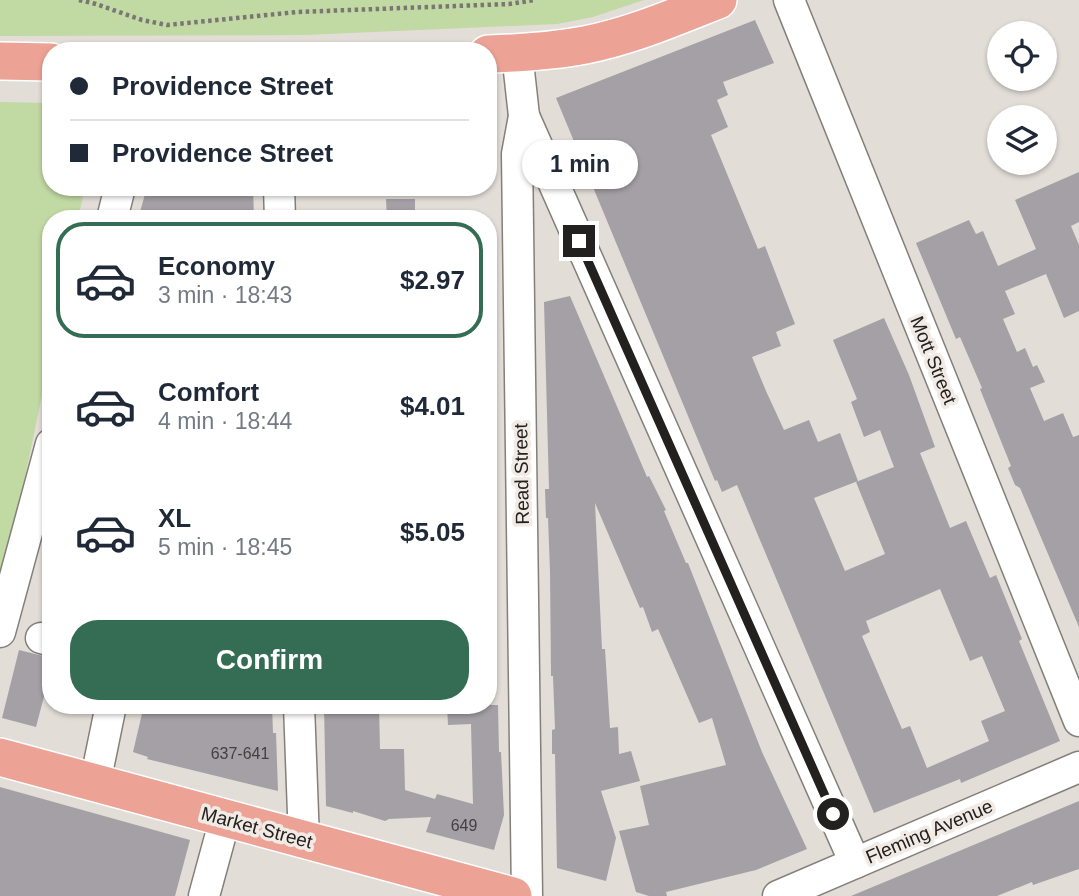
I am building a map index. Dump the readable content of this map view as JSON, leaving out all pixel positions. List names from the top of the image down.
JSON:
{
  "streets": {
    "main road": ["Market Street"],
    "street": ["Mott Street", "Read Street", "Fleming Avenue"]
  },
  "house_numbers": ["637-641", "649"],
  "page": {
    "banner": ["Providence Street", "Providence Street"],
    "bubble": "1 min",
    "list": [
      {
        "name": "Economy",
        "note": "3 min · 18:43",
        "value": "$2.97"
      },
      {
        "name": "Comfort",
        "note": "4 min · 18:44",
        "value": "$4.01"
      },
      {
        "name": "XL",
        "note": "5 min · 18:45",
        "value": "$5.05"
      }
    ],
    "buttons": "Confirm"
  }
}
